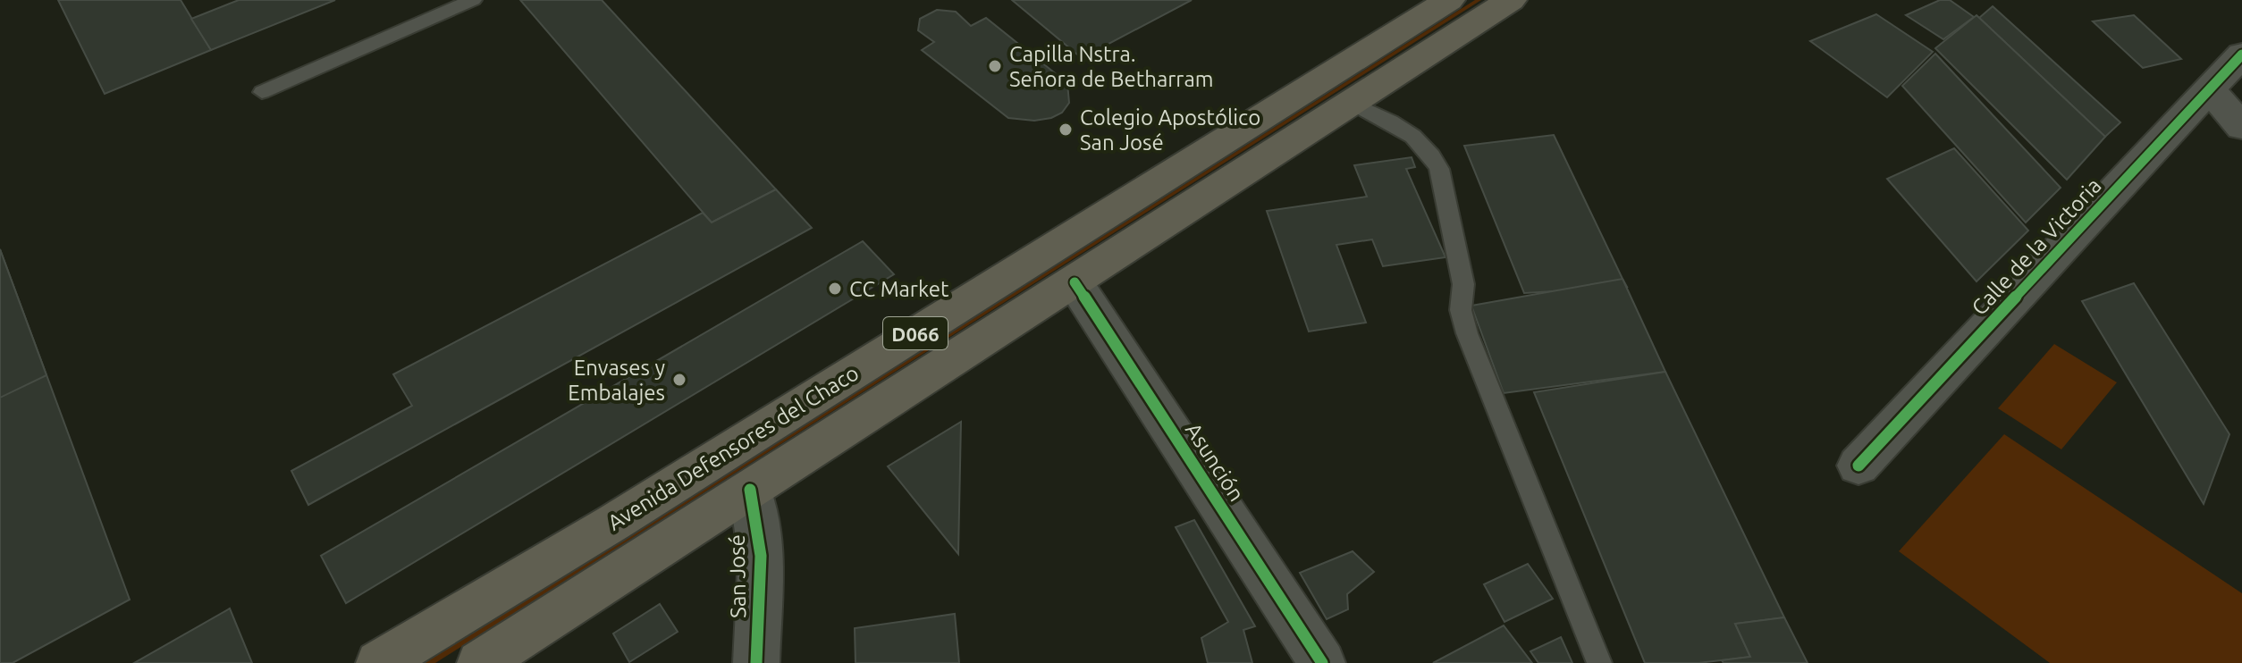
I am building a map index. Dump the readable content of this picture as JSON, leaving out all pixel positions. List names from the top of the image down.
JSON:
{
  "streets": {
    "highway": ["D066", "Avenida Defensores del Chaco"],
    "street": ["Calle de la Victoria", "Asunción", "San José"]
  },
  "crossings": [
    ["Avenida Defensores del Chaco", "Asunción"],
    ["Avenida Defensores del Chaco", "San José"]
  ],
  "places": [
    "Capilla Nstra. Señora de Betharram",
    "Colegio Apostólico San José",
    "CC Market",
    "Envases y Embalajes"
  ]
}
